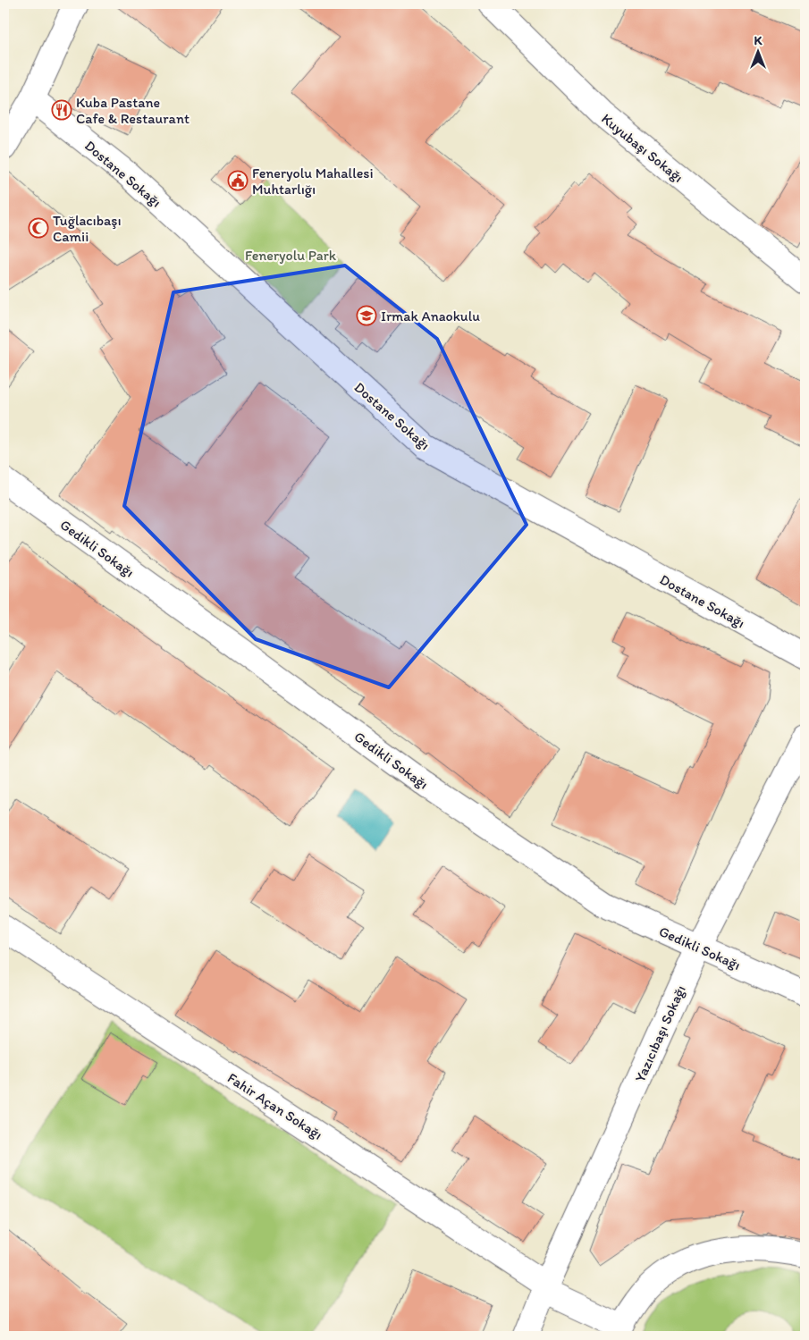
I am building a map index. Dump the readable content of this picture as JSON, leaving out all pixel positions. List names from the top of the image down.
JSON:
{
  "streets": {
    "street": [
      "Kuyubaşı Sokağı",
      "Dostane Sokağı",
      "Gedikli Sokağı",
      "Yazıcıbaşı Sokağı",
      "Fahir Açan Sokağı"
    ]
  },
  "crossings": [
    ["Gedikli Sokağı", "Yazıcıbaşı Sokağı"],
    ["Yazıcıbaşı Sokağı", "Fahir Açan Sokağı"]
  ],
  "parks": ["Feneryolu Park"],
  "places": {
    "restaurant": ["Kuba Pastane Cafe & Restaurant"],
    "public building": ["Feneryolu Mahallesi Muhtarlığı"],
    "mosque": ["Tuğlacıbaşı Camii"],
    "school or university": ["Irmak Anaokulu"]
  },
  "north": "top"
}
